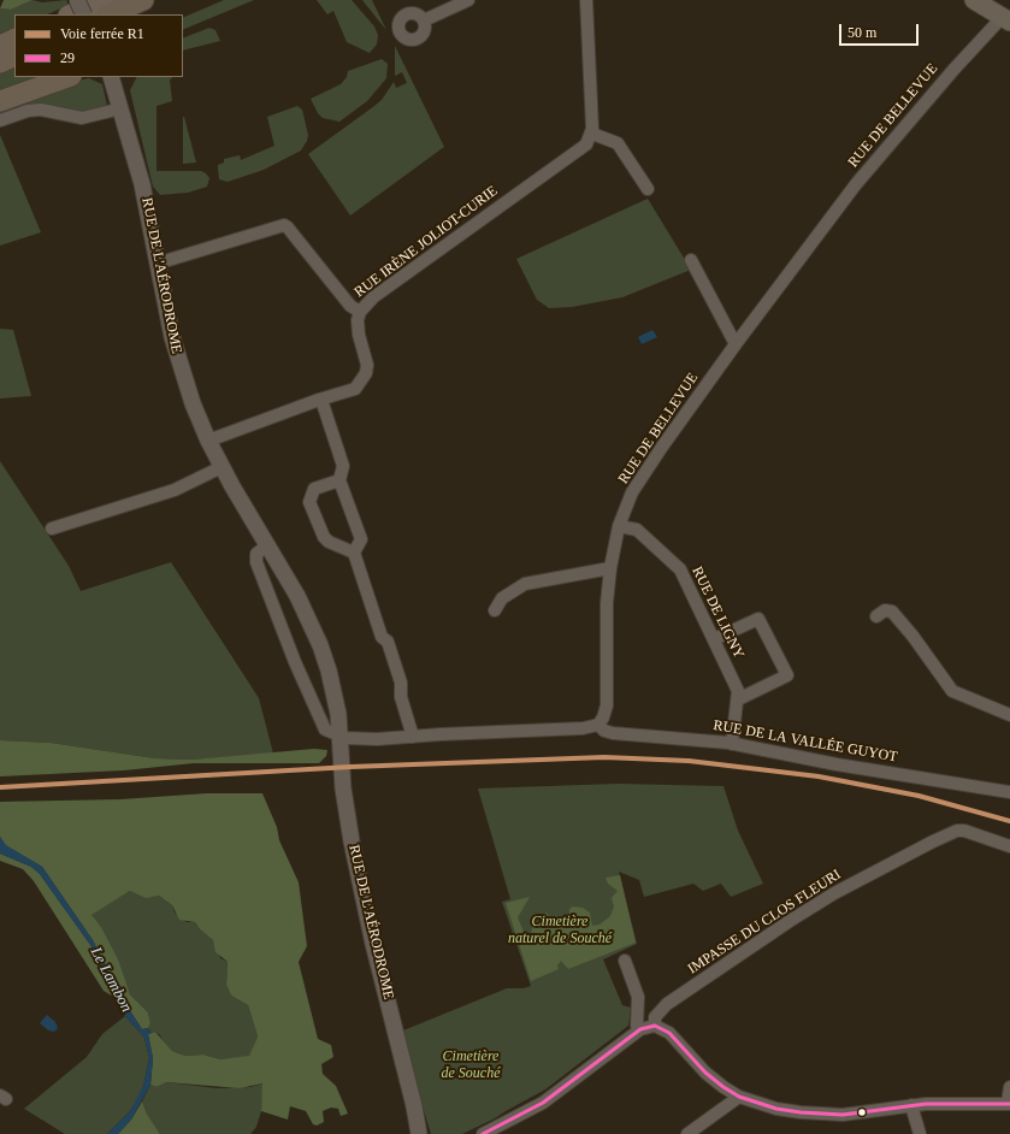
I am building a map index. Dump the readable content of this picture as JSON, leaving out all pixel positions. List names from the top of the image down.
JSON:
{
  "streets": {
    "street": [
      "RUE DE BELLEVUE",
      "RUE IRÈNE JOLIOT-CURIE",
      "RUE DE L'AÉRODROME",
      "RUE DE LIGNY",
      "RUE DE LA VALLÉE GUYOT",
      "IMPASSE DU CLOS FLEURI"
    ]
  },
  "crossings": [
    ["RUE DE BELLEVUE", "RUE DE LIGNY"],
    ["RUE DE BELLEVUE", "RUE DE LA VALLÉE GUYOT"],
    ["RUE IRÈNE JOLIOT-CURIE", "RUE DE L'AÉRODROME"],
    ["RUE DE LIGNY", "RUE DE LA VALLÉE GUYOT"]
  ],
  "water": ["Le Lambon"],
  "parks": ["Cimetière naturel de Souché", "Cimetière de Souché"],
  "lines": ["rail line R1", "transit line 29"],
  "legend": ["Voie ferrée R1", "29"],
  "scale_bar": "50 m"
}
